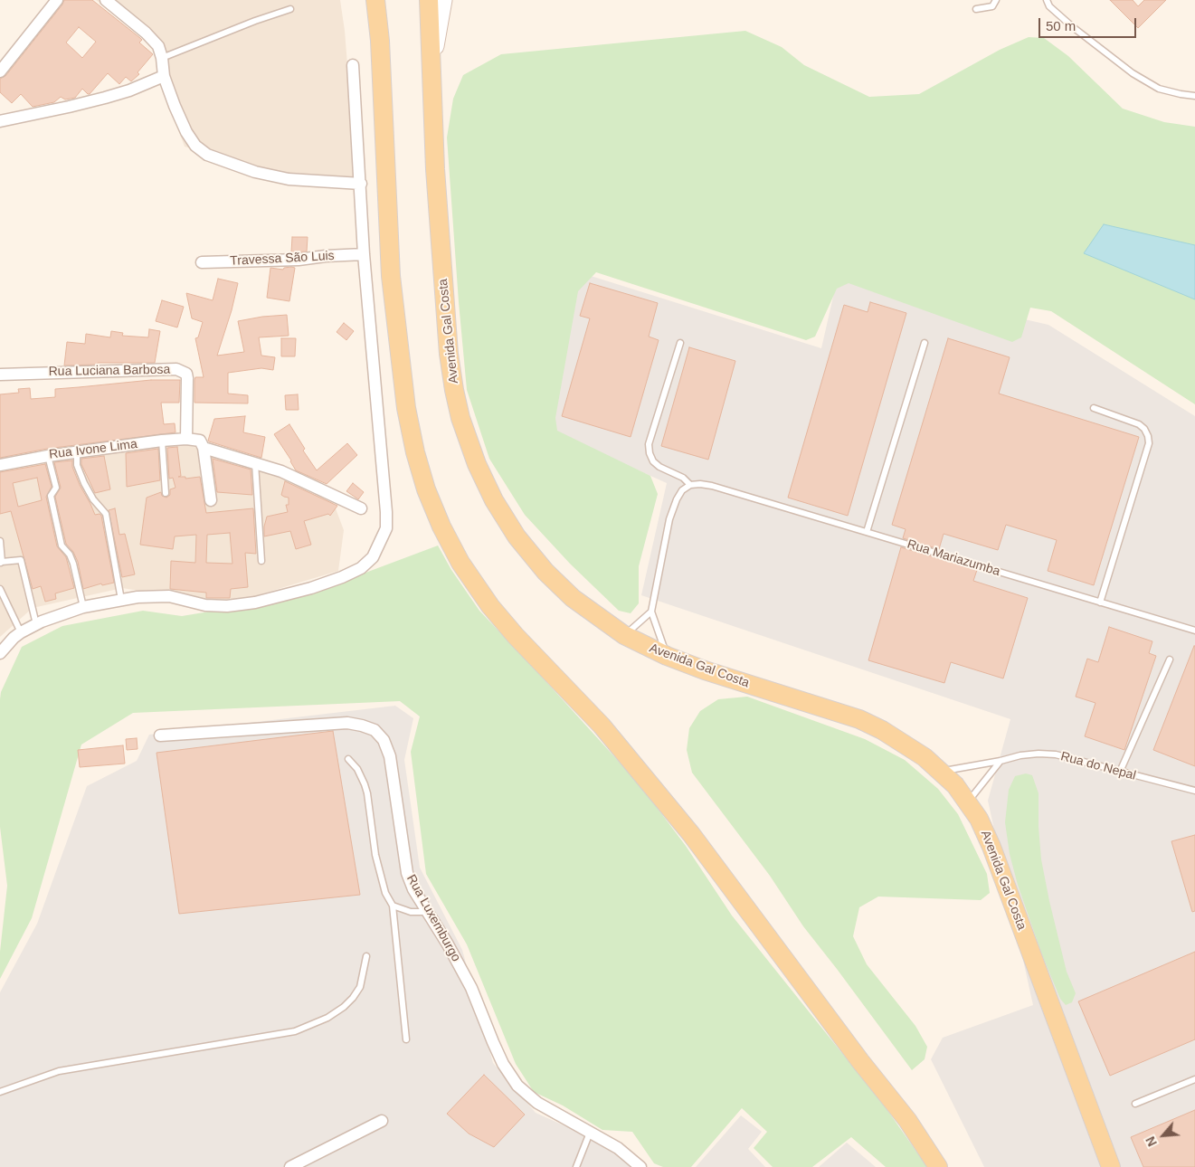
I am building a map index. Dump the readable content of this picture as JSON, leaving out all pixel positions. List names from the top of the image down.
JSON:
{
  "streets": {
    "main road": ["Avenida Gal Costa"],
    "street": [
      "Travessa São Luis",
      "Rua Luciana Barbosa",
      "Rua Ivone Lima",
      "Rua Luxemburgo"
    ],
    "lane": ["Rua Mariazumba", "Rua do Nepal"]
  },
  "crossings": [
    ["Avenida Gal Costa", "Rua do Nepal"],
    ["Rua Luciana Barbosa", "Rua Ivone Lima"]
  ],
  "scale_bar": "50 m",
  "north": "bottom left"
}
